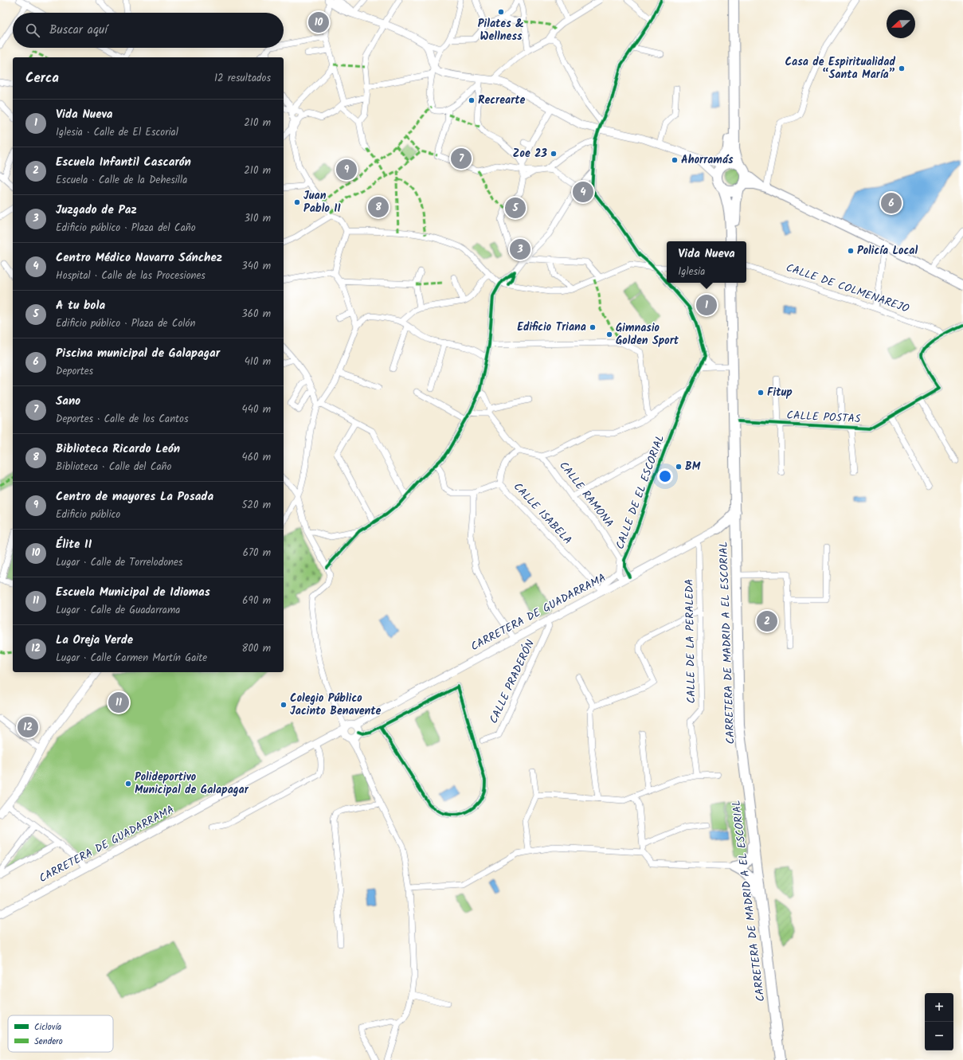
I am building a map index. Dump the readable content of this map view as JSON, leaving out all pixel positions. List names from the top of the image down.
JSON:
{
  "streets": {
    "highway": ["CARRETERA DE MADRID A EL ESCORIAL"],
    "main road": ["CARRETERA DE GUADARRAMA"],
    "street": [
      "CALLE DE COLMENAREJO",
      "CALLE POSTAS",
      "CALLE DE EL ESCORIAL",
      "CALLE RAMONA",
      "CALLE ISABELA",
      "CALLE DE LA PERALEDA",
      "CALLE PRADERÓN"
    ]
  },
  "crossings": [
    ["CALLE DE COLMENAREJO", "CALLE POSTAS"],
    ["CALLE POSTAS", "CARRETERA DE MADRID A EL ESCORIAL"],
    ["CALLE DE EL ESCORIAL", "CALLE RAMONA"],
    ["CALLE DE EL ESCORIAL", "CARRETERA DE GUADARRAMA"],
    ["CALLE ISABELA", "CARRETERA DE GUADARRAMA"],
    ["CARRETERA DE GUADARRAMA", "CALLE DE LA PERALEDA"],
    ["CARRETERA DE GUADARRAMA", "CALLE PRADERÓN"]
  ],
  "places": [
    "Pilates & Wellness",
    "Casa de Espiritualidad “Santa María”",
    "Recrearte",
    "Zoe 23",
    "Ahorramás",
    "Juan Pablo II",
    "Policía Local",
    "Edificio Triana",
    "Gimnasio Golden Sport",
    "Fitup",
    "BM",
    "Colegio Público Jacinto Benavente",
    "Polideportivo Municipal de Galapagar"
  ],
  "legend": ["Ciclovía", "Sendero"],
  "north": "left",
  "page": {
    "pins": [
      "10",
      "7",
      "9",
      "4",
      "6",
      "8",
      "5",
      "3",
      "1",
      "2",
      "11",
      "12"
    ],
    "search": "Buscar aquí",
    "heading": ["Cerca", "12 resultados"],
    "list": [
      {
        "mark": "1",
        "name": "Vida Nueva",
        "note": "Iglesia · Calle de El Escorial",
        "value": "210 m"
      },
      {
        "mark": "2",
        "name": "Escuela Infantil Cascarón",
        "note": "Escuela · Calle de la Dehesilla",
        "value": "210 m"
      },
      {
        "mark": "3",
        "name": "Juzgado de Paz",
        "note": "Edificio público · Plaza del Caño",
        "value": "310 m"
      },
      {
        "mark": "4",
        "name": "Centro Médico Navarro Sánchez",
        "note": "Hospital · Calle de las Procesiones",
        "value": "340 m"
      },
      {
        "mark": "5",
        "name": "A tu bola",
        "note": "Edificio público · Plaza de Colón",
        "value": "360 m"
      },
      {
        "mark": "6",
        "name": "Piscina municipal de Galapagar",
        "note": "Deportes",
        "value": "410 m"
      },
      {
        "mark": "7",
        "name": "Sano",
        "note": "Deportes · Calle de los Cantos",
        "value": "440 m"
      },
      {
        "mark": "8",
        "name": "Biblioteca Ricardo León",
        "note": "Biblioteca · Calle del Caño",
        "value": "460 m"
      },
      {
        "mark": "9",
        "name": "Centro de mayores La Posada",
        "note": "Edificio público",
        "value": "520 m"
      },
      {
        "mark": "10",
        "name": "Élite II",
        "note": "Lugar · Calle de Torrelodones",
        "value": "670 m"
      },
      {
        "mark": "11",
        "name": "Escuela Municipal de Idiomas",
        "note": "Lugar · Calle de Guadarrama",
        "value": "690 m"
      },
      {
        "mark": "12",
        "name": "La Oreja Verde",
        "note": "Lugar · Calle Carmen Martín Gaite",
        "value": "800 m"
      }
    ],
    "popup": ["Vida Nueva", "Iglesia"],
    "map_buttons": ["+", "−"]
  }
}
